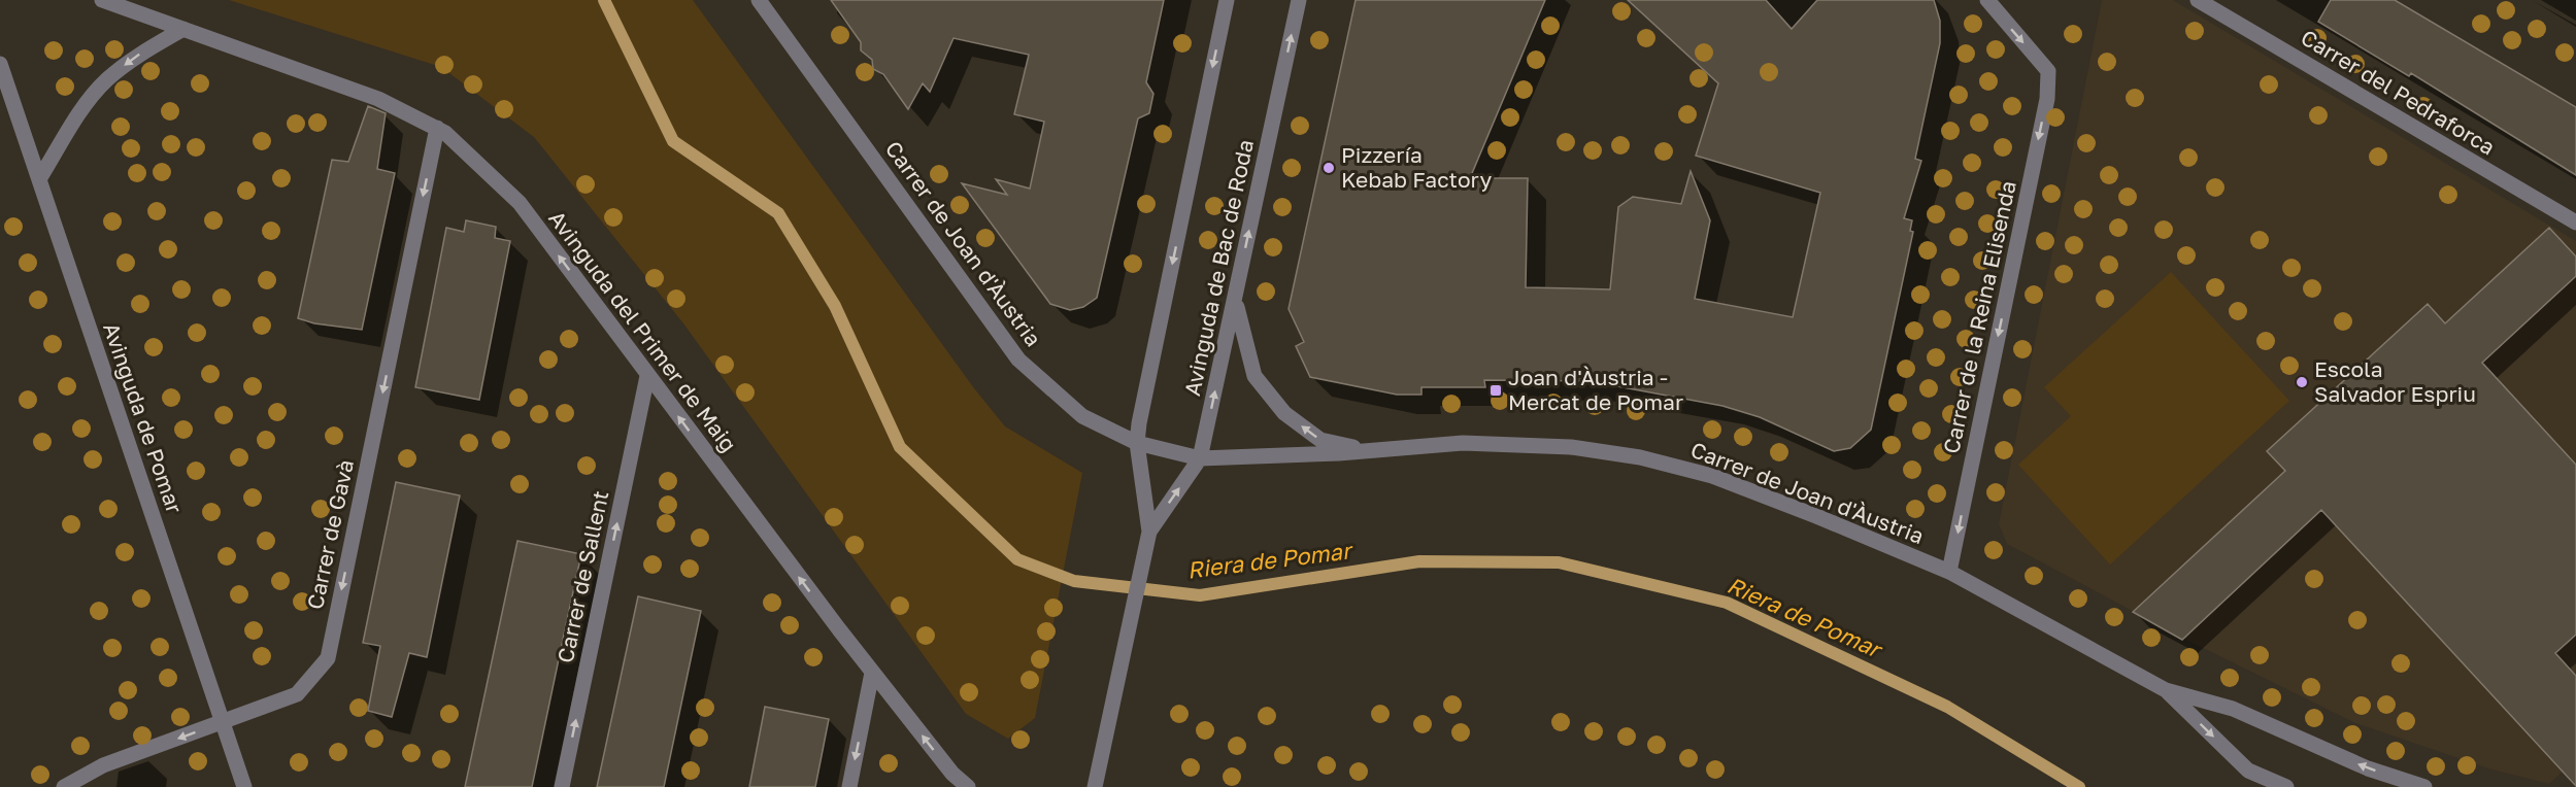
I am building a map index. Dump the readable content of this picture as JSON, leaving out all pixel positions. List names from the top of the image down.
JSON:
{
  "streets": {
    "street": [
      "Carrer del Pedraforca",
      "Carrer de Joan d'Àustria",
      "Avinguda de Bac de Roda",
      "Carrer de la Reina Elisenda",
      "Avinguda del Primer de Maig",
      "Avinguda de Pomar",
      "Carrer de Gavà",
      "Carrer de Sallent"
    ]
  },
  "crossings": [
    ["Carrer de Joan d'Àustria", "Avinguda de Bac de Roda"],
    ["Carrer de Joan d'Àustria", "Carrer de la Reina Elisenda"],
    ["Avinguda del Primer de Maig", "Carrer de Gavà"],
    ["Avinguda del Primer de Maig", "Carrer de Sallent"],
    ["Avinguda de Pomar", "Carrer de Gavà"]
  ],
  "one_way": [
    "Carrer de la Reina Elisenda",
    "Avinguda del Primer de Maig",
    "Carrer de Gavà",
    "Carrer de Sallent"
  ],
  "water": ["Riera de Pomar"],
  "places": {
    "other": ["Pizzería Kebab Factory", "Escola Salvador Espriu"],
    "transit": ["Joan d'Àustria - Mercat de Pomar"]
  }
}
